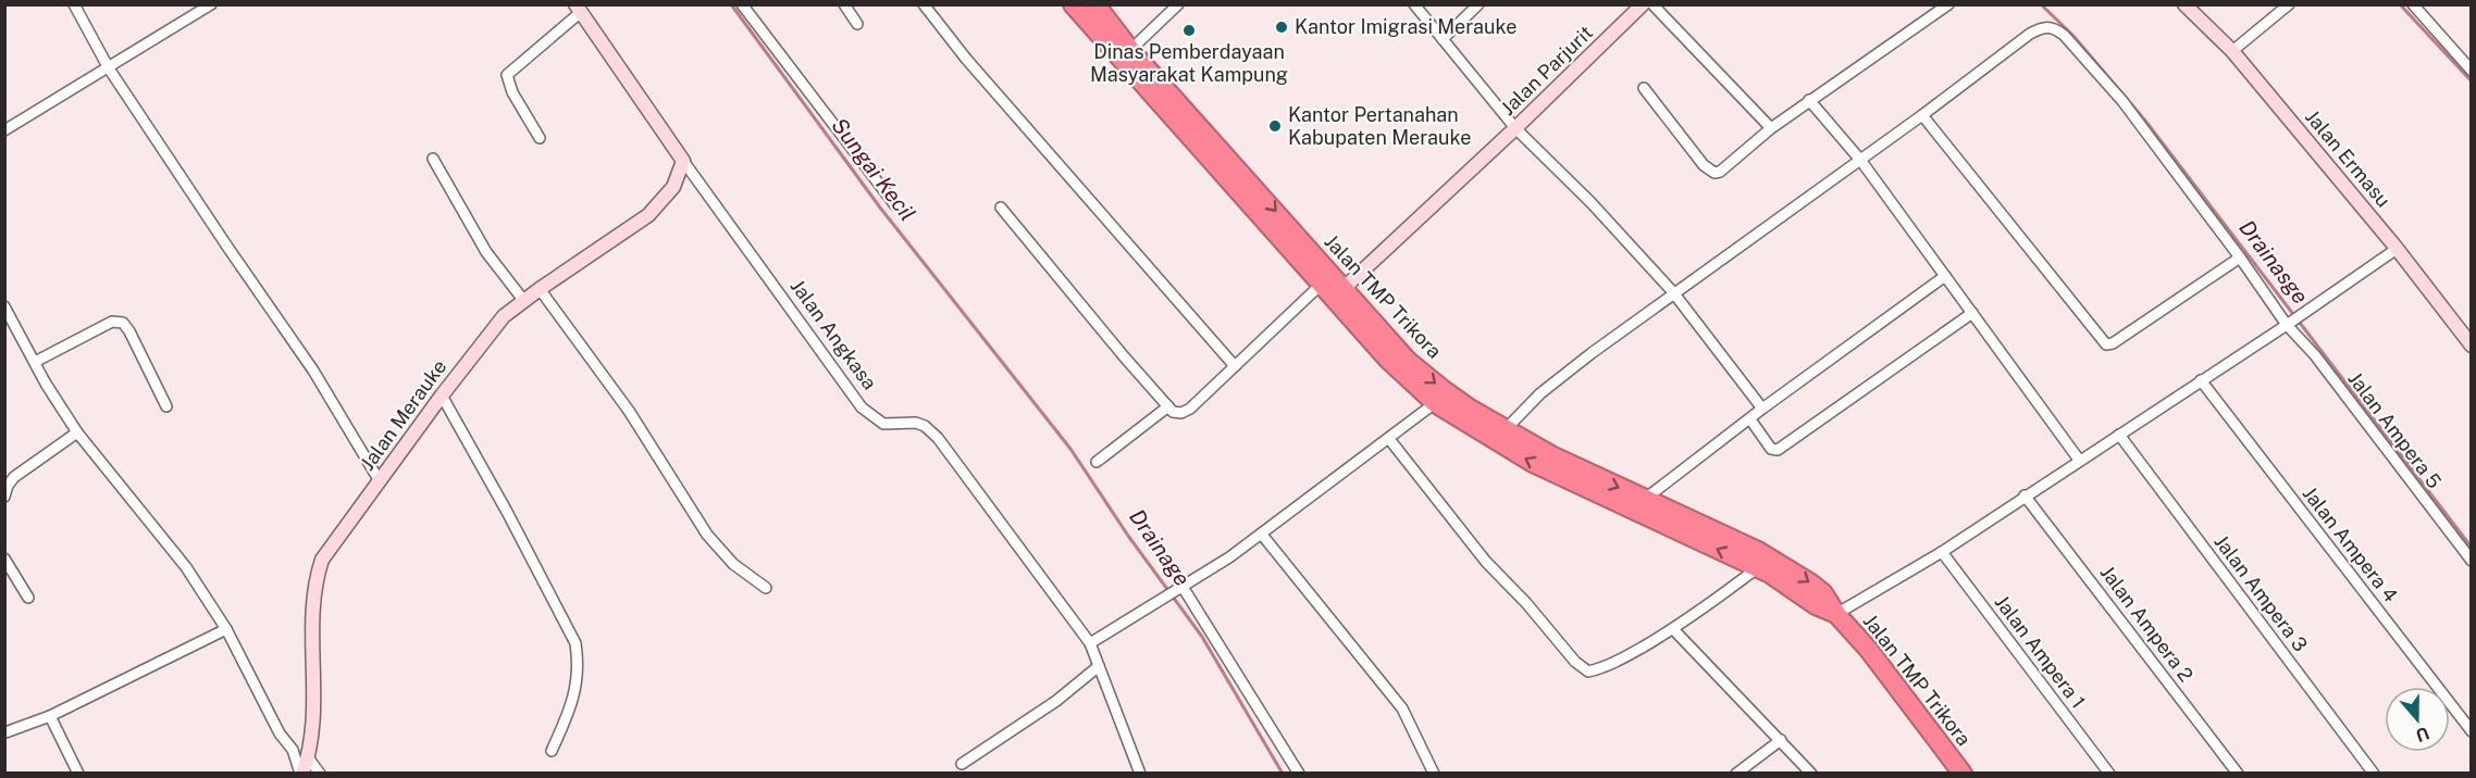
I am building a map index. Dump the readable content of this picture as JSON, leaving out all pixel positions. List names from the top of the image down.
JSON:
{
  "streets": {
    "highway": ["Jalan TMP Trikora"],
    "street": [
      "Jalan Parjurit",
      "Jalan Ermasu",
      "Jalan Angkasa",
      "Jalan Merauke",
      "Jalan Ampera 5",
      "Jalan Ampera 4",
      "Jalan Ampera 3",
      "Jalan Ampera 2",
      "Jalan Ampera 1"
    ]
  },
  "crossings": [
    ["Jalan Parjurit", "Jalan TMP Trikora"],
    ["Jalan Angkasa", "Jalan Merauke"]
  ],
  "water": ["Sungai Kecil", "Drainasge", "Drainage"],
  "places": ["Kantor Imigrasi Merauke", "Dinas Pemberdayaan Masyarakat Kampung", "Kantor Pertanahan Kabupaten Merauke"],
  "north": "bottom"
}
